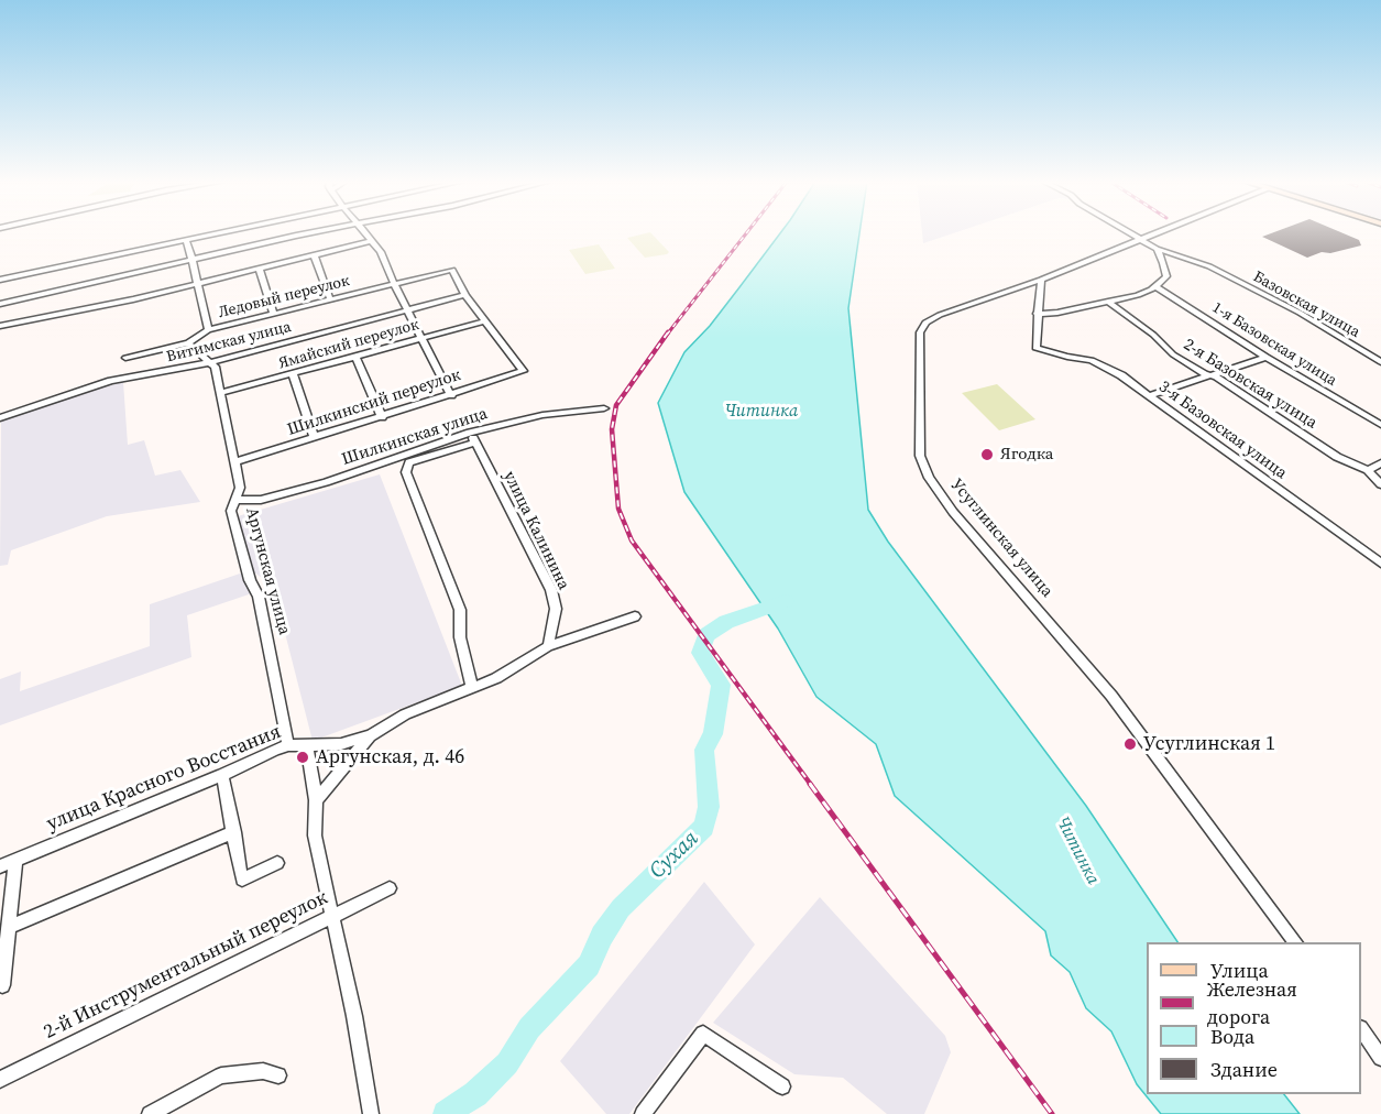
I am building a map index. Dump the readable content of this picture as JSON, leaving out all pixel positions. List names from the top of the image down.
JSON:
{
  "streets": {
    "street": [
      "Ледовый переулок",
      "Базовская улица",
      "Витимская улица",
      "Ямайский переулок",
      "1-я Базовская улица",
      "2-я Базовская улица",
      "Шилкинский переулок",
      "3-я Базовская улица",
      "Шилкинская улица",
      "улица Калинина",
      "Усуглинская улица",
      "Аргунская улица",
      "улица Красного Восстания",
      "2-й Инструментальный переулок"
    ]
  },
  "crossings": [
    ["Ледовый переулок", "Витимская улица"],
    ["Базовская улица", "Усуглинская улица"],
    ["Витимская улица", "Аргунская улица"],
    ["Ямайский переулок", "Шилкинский переулок"],
    ["Ямайский переулок", "Аргунская улица"],
    ["Шилкинский переулок", "Аргунская улица"],
    ["Шилкинская улица", "улица Калинина"],
    ["Шилкинская улица", "Аргунская улица"],
    ["улица Калинина", "улица Красного Восстания"],
    ["Аргунская улица", "улица Красного Восстания"]
  ],
  "water": ["Читинка", "Сухая"],
  "places": ["Ягодка", "Усуглинская 1", "Аргунская, д. 46"],
  "legend": [
    "Улица",
    "Железная дорога",
    "Вода",
    "Здание"
  ]
}
